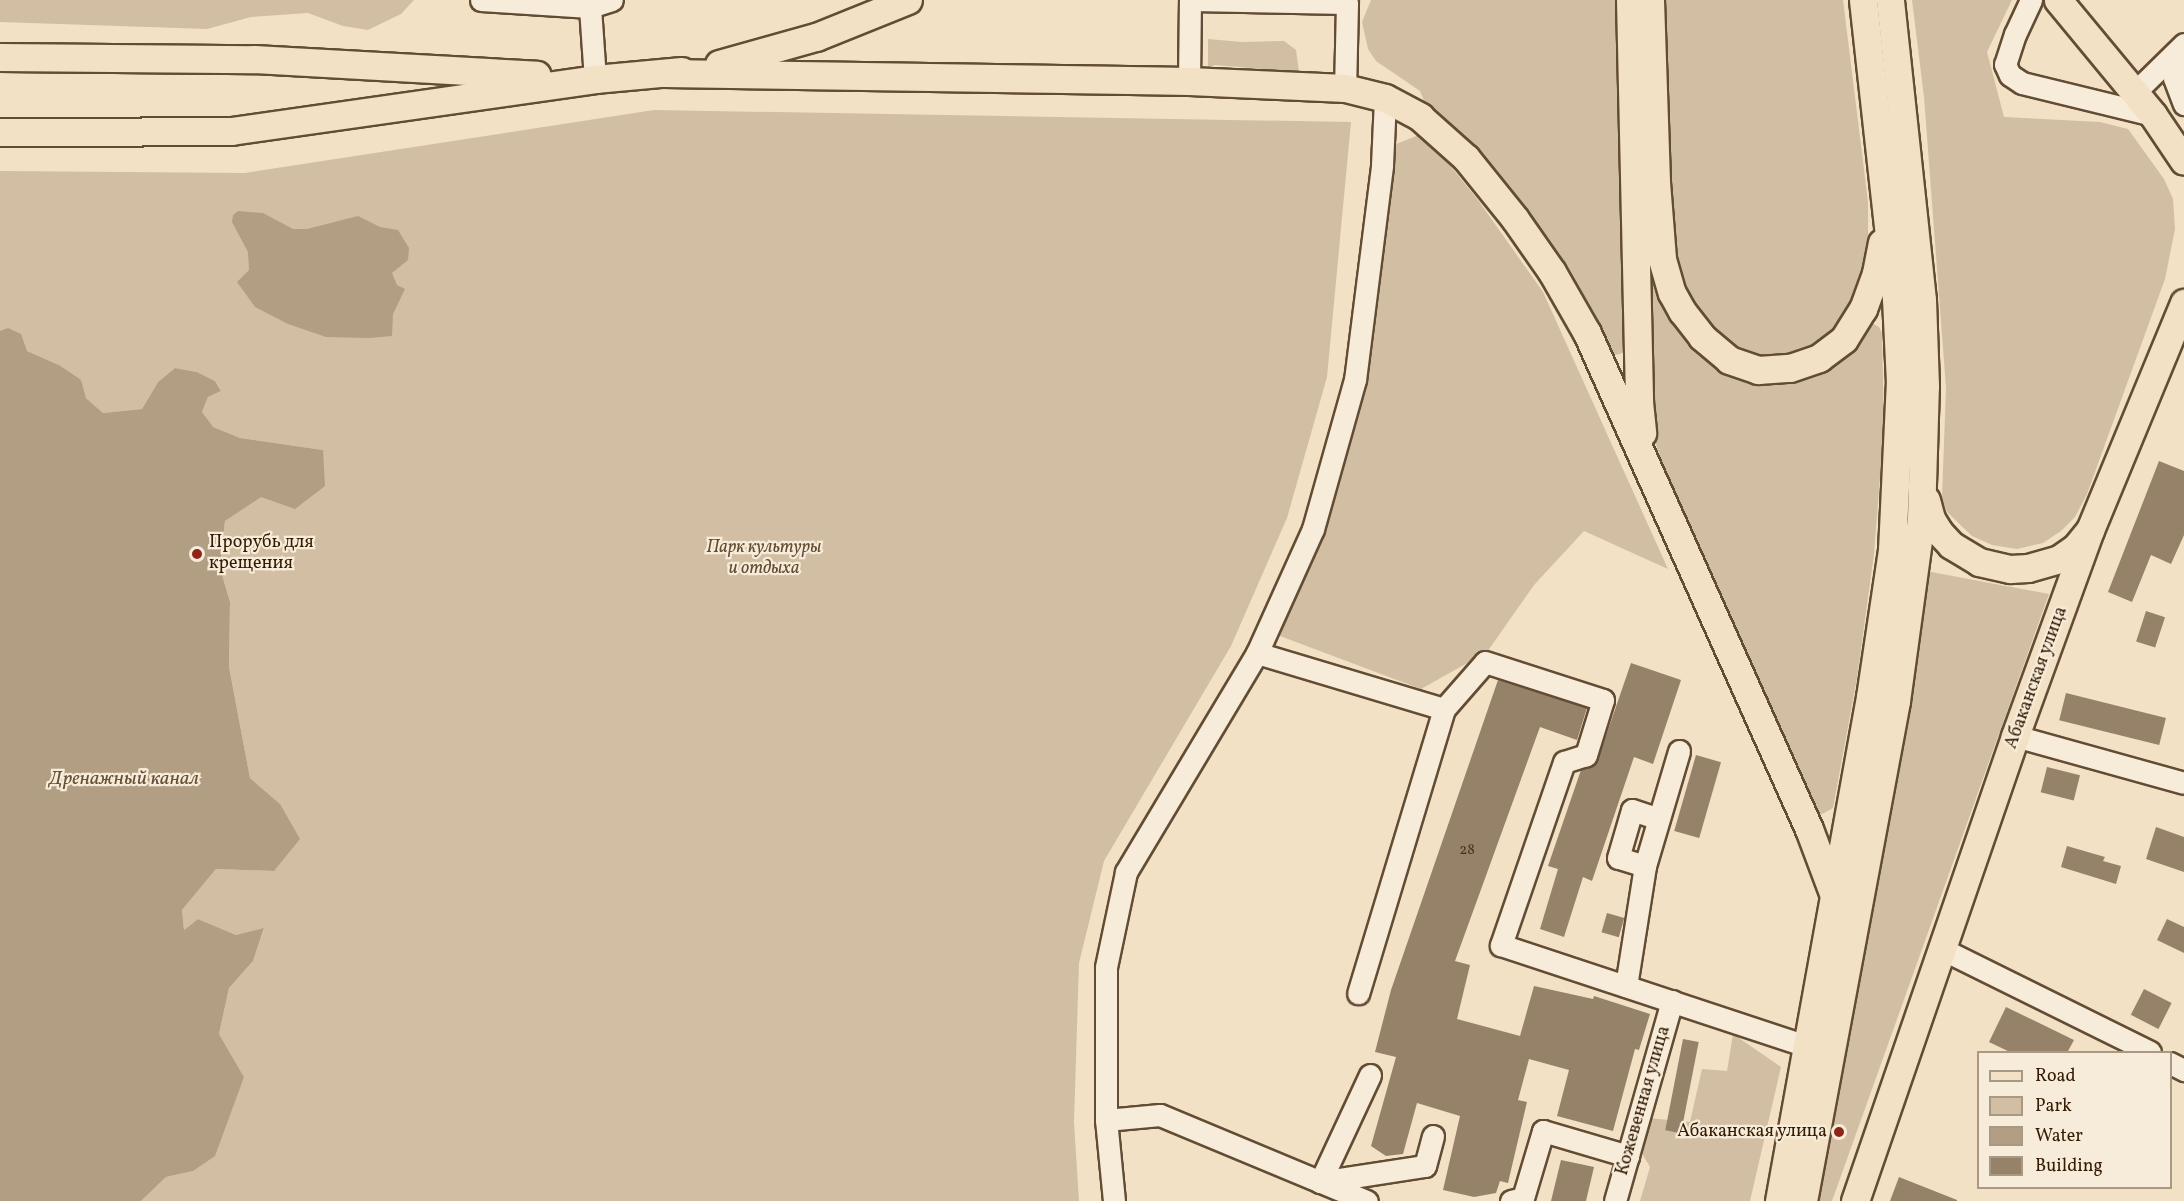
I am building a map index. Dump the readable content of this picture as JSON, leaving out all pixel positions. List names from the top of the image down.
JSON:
{
  "streets": {
    "main road": ["Абаканская улица"],
    "street": ["Кожевенная улица"]
  },
  "water": ["Дренажный канал"],
  "parks": ["Парк культуры и отдыха"],
  "places": ["Прорубь для крещения", "Абаканская улица"],
  "house_numbers": ["28"],
  "legend": [
    "Road",
    "Park",
    "Water",
    "Building"
  ]
}
